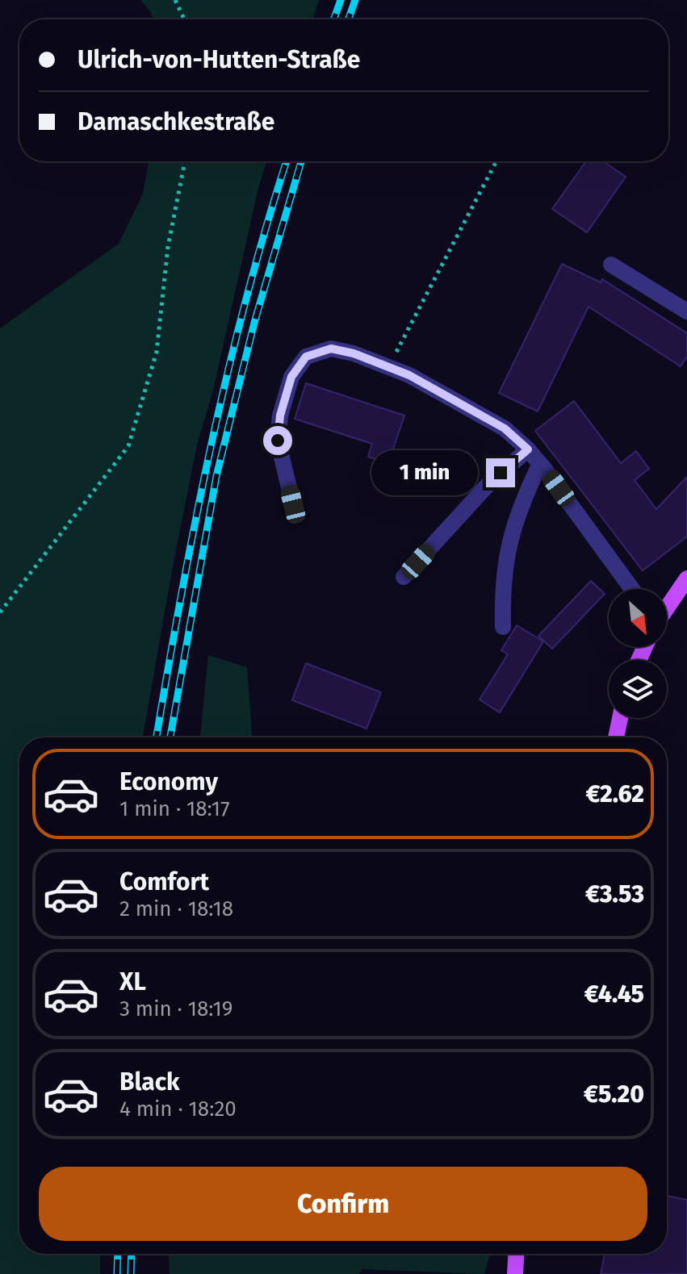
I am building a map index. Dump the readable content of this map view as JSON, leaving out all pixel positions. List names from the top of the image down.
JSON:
{
  "north": "bottom right",
  "page": {
    "banner": ["Ulrich-von-Hutten-Straße", "Damaschkestraße"],
    "bubble": "1 min",
    "list": [
      {
        "name": "Economy",
        "note": "1 min · 18:17",
        "value": "€2.62"
      },
      {
        "name": "Comfort",
        "note": "2 min · 18:18",
        "value": "€3.53"
      },
      {
        "name": "XL",
        "note": "3 min · 18:19",
        "value": "€4.45"
      },
      {
        "name": "Black",
        "note": "4 min · 18:20",
        "value": "€5.20"
      }
    ],
    "buttons": "Confirm"
  }
}
